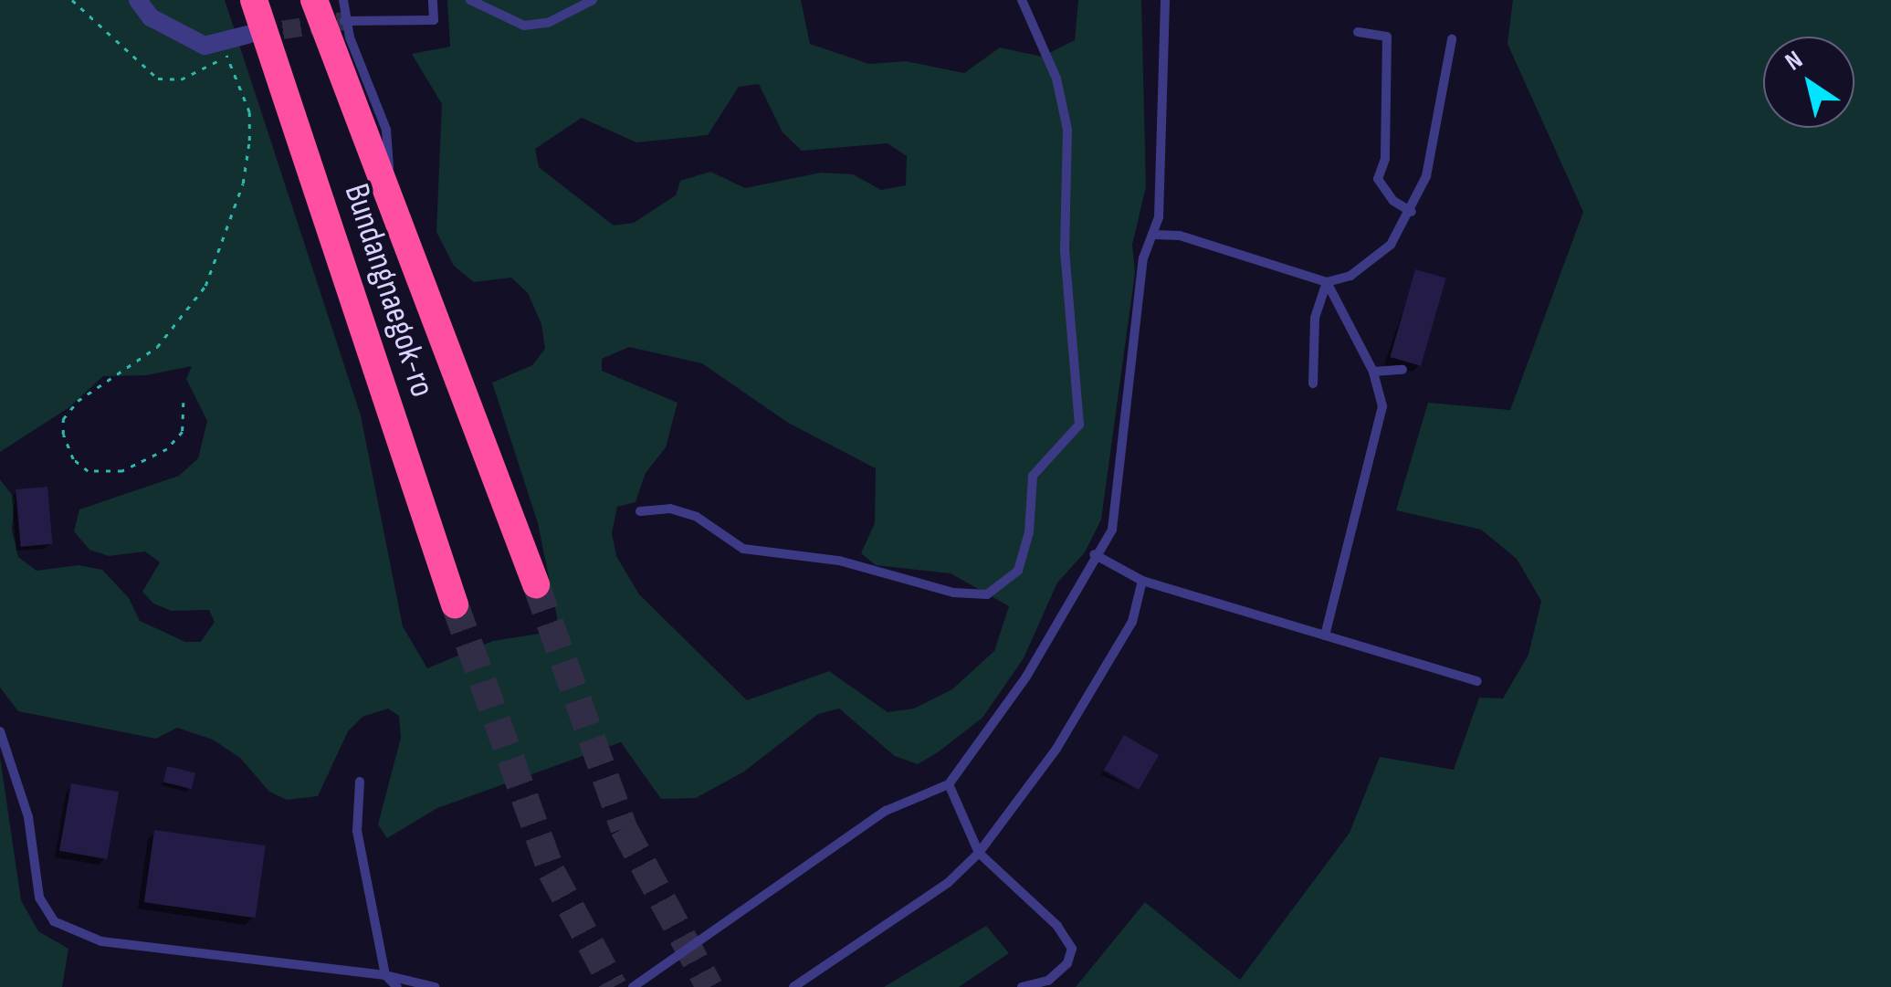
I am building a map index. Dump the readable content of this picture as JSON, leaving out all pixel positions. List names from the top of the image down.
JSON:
{
  "streets": {
    "highway": ["Bundangnaegok-ro"]
  },
  "north": "top left"
}
